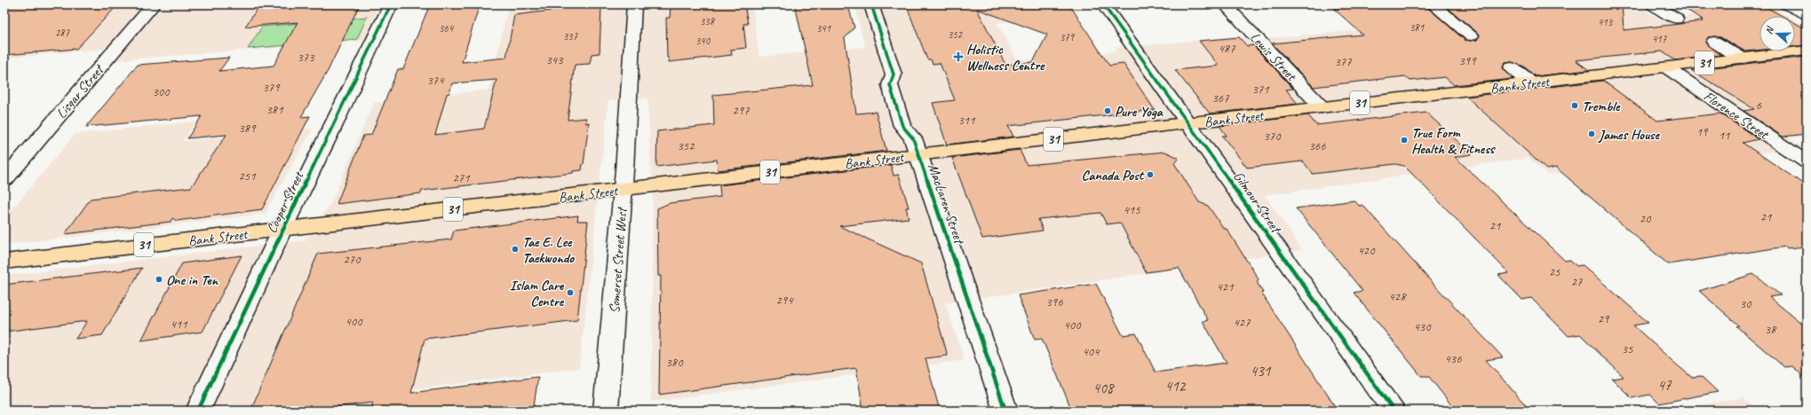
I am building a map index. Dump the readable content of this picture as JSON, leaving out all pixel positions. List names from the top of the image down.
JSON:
{
  "streets": {
    "main road": ["31", "Bank Street"],
    "street": [
      "Lewis Street",
      "Lisgar Street",
      "Florence Street",
      "Gilmour Street",
      "Cooper Street",
      "MacLaren Street",
      "Somerset Street West"
    ]
  },
  "crossings": [
    ["Lewis Street", "Bank Street"],
    ["Bank Street", "Florence Street"],
    ["Bank Street", "Gilmour Street"],
    ["Bank Street", "Cooper Street"],
    ["Bank Street", "MacLaren Street"],
    ["Bank Street", "Somerset Street West"]
  ],
  "places": {
    "health": ["Holistic Wellness Centre"],
    "other": [
      "Tremble",
      "Pure Yoga",
      "James House",
      "True Form Health & Fitness",
      "Canada Post",
      "Tae E. Lee Taekwondo",
      "One in Ten",
      "Islam Care Centre"
    ]
  },
  "house_numbers": [
    "338",
    "413",
    "381",
    "364",
    "341",
    "287",
    "352",
    "337",
    "379",
    "417",
    "340",
    "487",
    "373",
    "343",
    "399",
    "377",
    "374",
    "379",
    "371",
    "300",
    "367",
    "6",
    "381",
    "297",
    "311",
    "389",
    "19",
    "11",
    "370",
    "352",
    "366",
    "251",
    "271",
    "415",
    "21",
    "20",
    "21",
    "420",
    "270",
    "25",
    "27",
    "421",
    "428",
    "294",
    "396",
    "30",
    "29",
    "400",
    "427",
    "411",
    "400",
    "430",
    "38",
    "35",
    "404",
    "436",
    "380",
    "431",
    "47",
    "412",
    "408"
  ],
  "north": "left"
}
